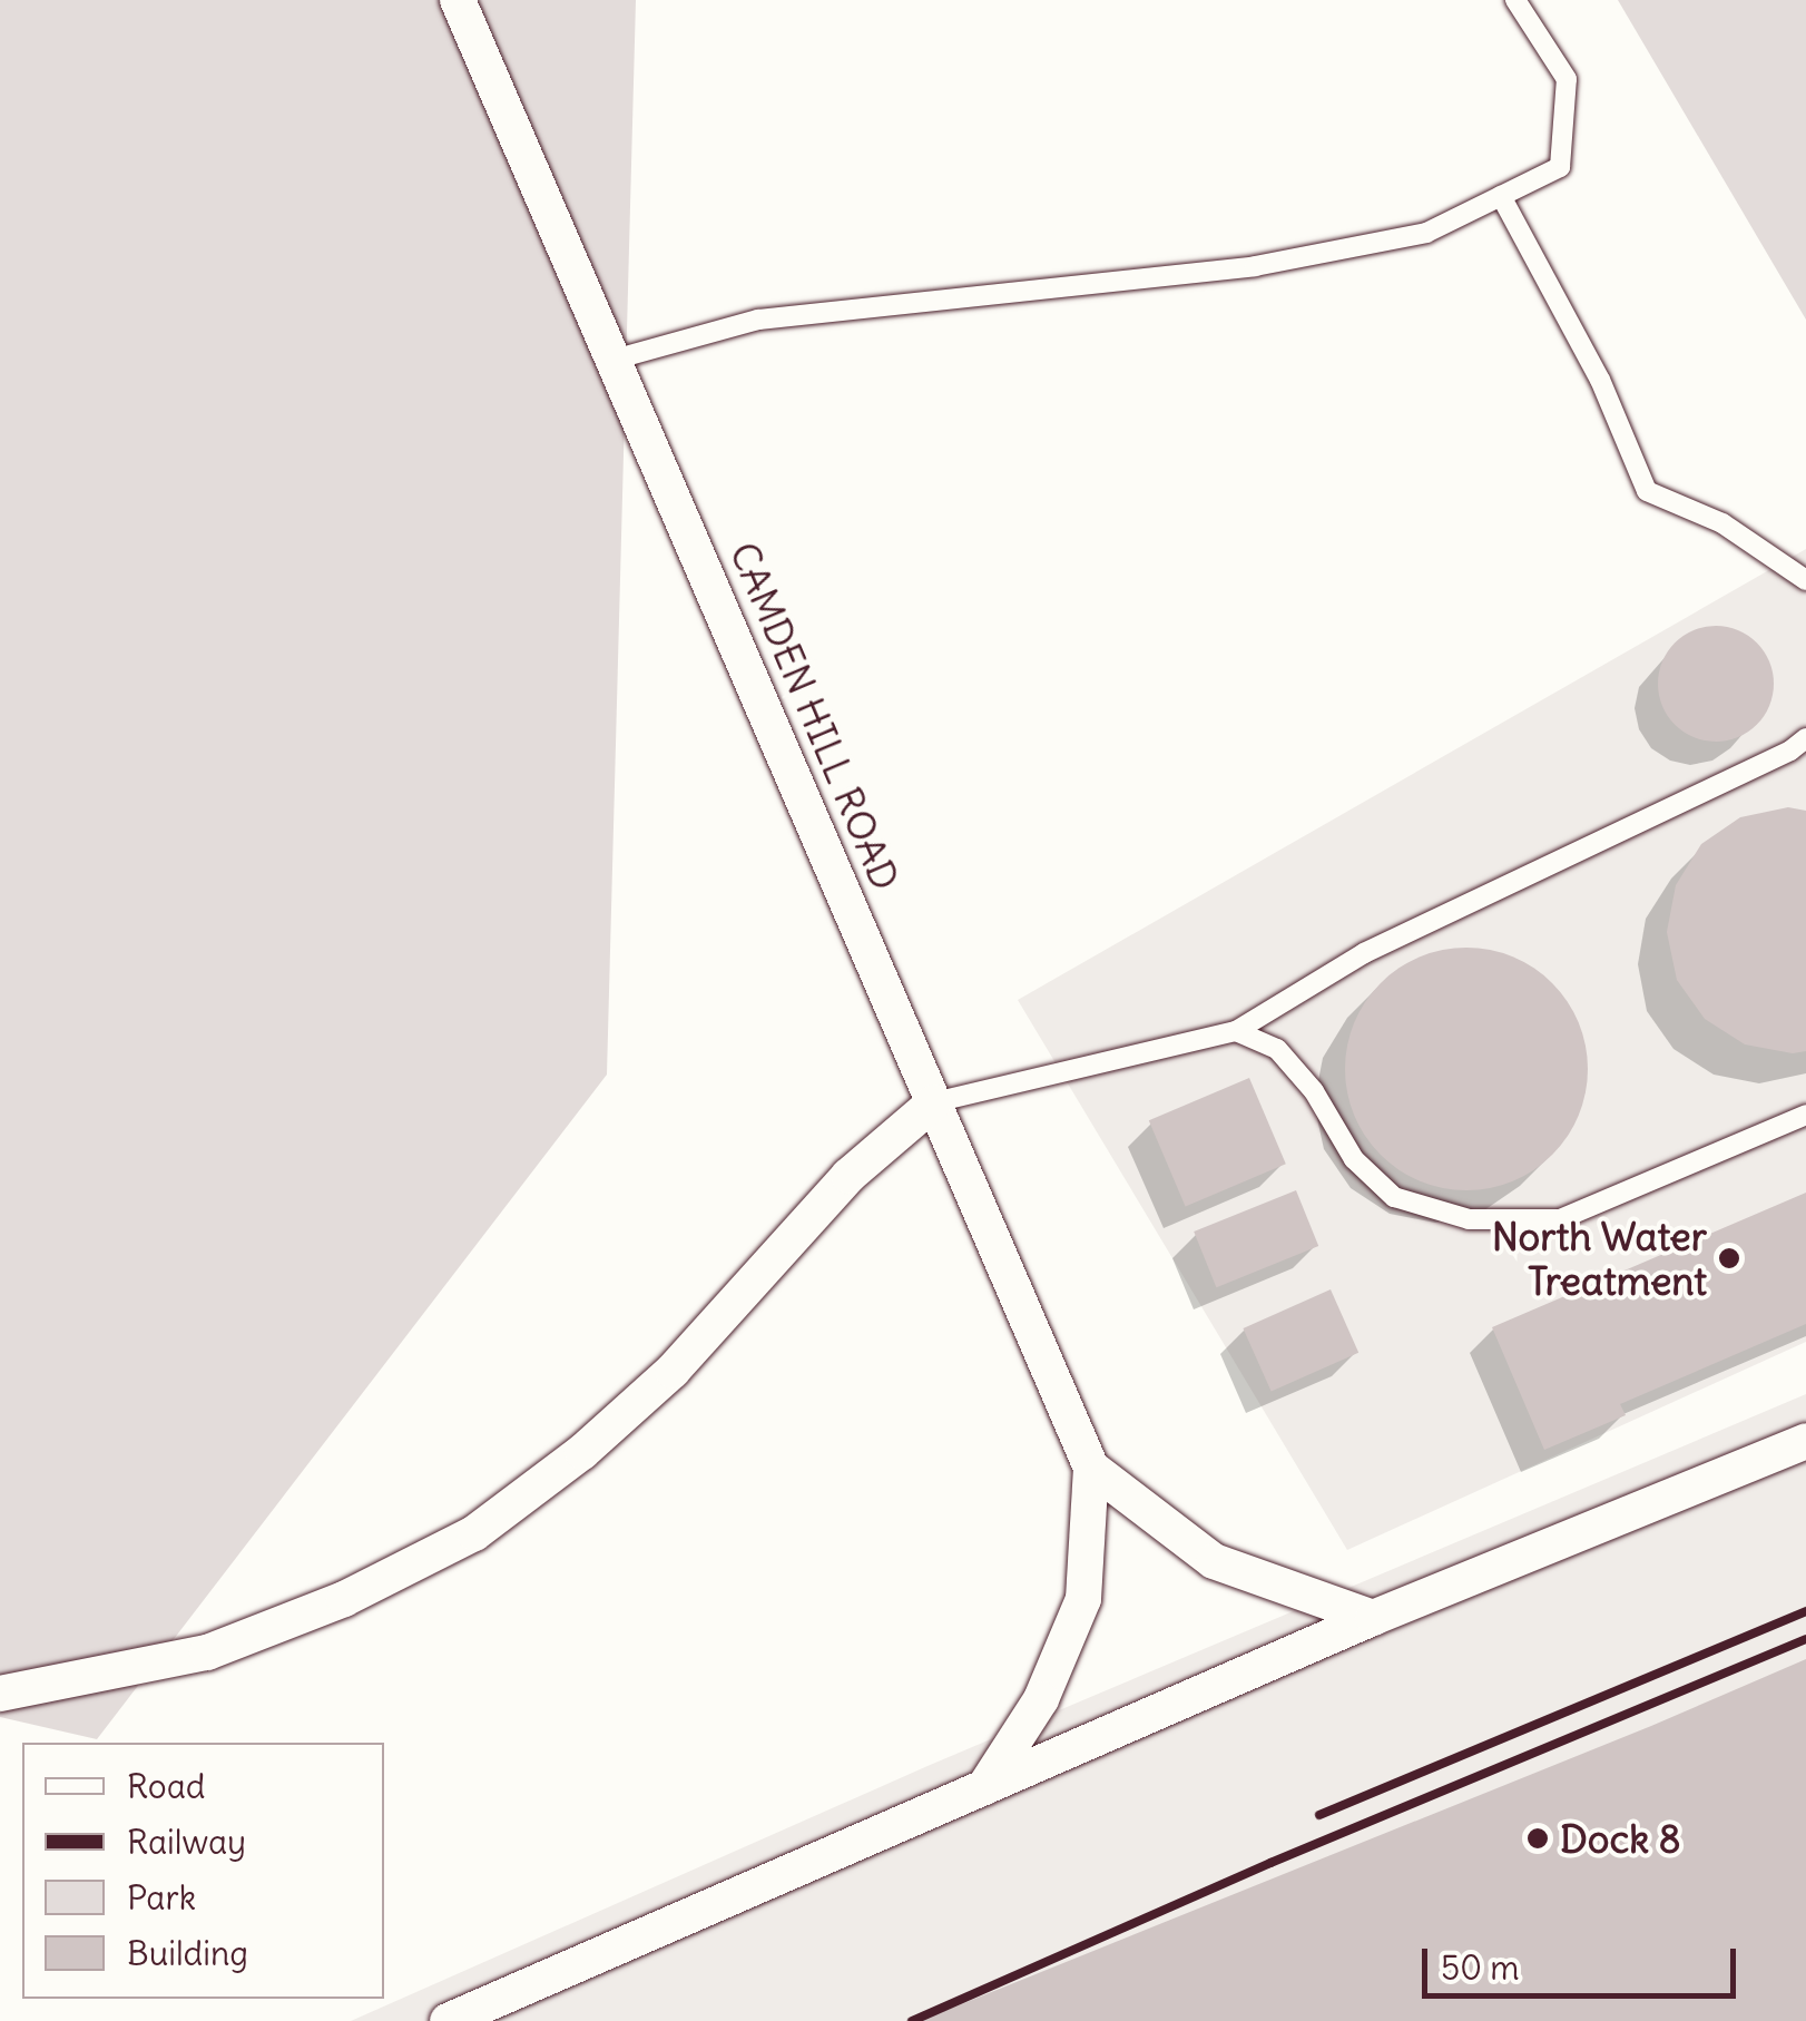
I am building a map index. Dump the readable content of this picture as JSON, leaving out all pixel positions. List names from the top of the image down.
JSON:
{
  "streets": {
    "street": ["CAMDEN HILL ROAD"]
  },
  "places": ["North Water Treatment", "Dock 8"],
  "legend": [
    "Road",
    "Railway",
    "Park",
    "Building"
  ],
  "scale_bar": "50 m"
}
